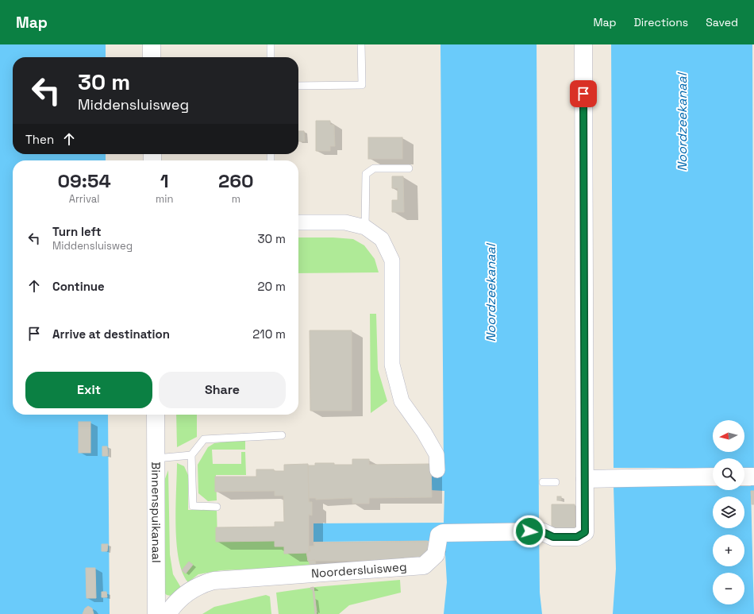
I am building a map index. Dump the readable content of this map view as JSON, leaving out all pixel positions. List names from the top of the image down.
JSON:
{
  "streets": {
    "street": ["Binnenspuikanaal", "Noordersluisweg"]
  },
  "water": ["Noordzeekanaal"],
  "north": "left",
  "page": {
    "header": "Map",
    "nav": ["Map", "Directions", "Saved"],
    "turn": ["30 m", "Middensluisweg"],
    "then": "Then",
    "eta": [
      "09:54",
      "Arrival",
      "1",
      "min",
      "260",
      "m"
    ],
    "list": [
      {
        "name": "Turn left",
        "note": "Middensluisweg",
        "value": "30 m"
      },
      {
        "name": "Continue",
        "value": "20 m"
      },
      {
        "name": "Arrive at destination",
        "value": "210 m"
      }
    ],
    "buttons": ["Exit", "Share"],
    "map_buttons": ["+", "−"]
  }
}
